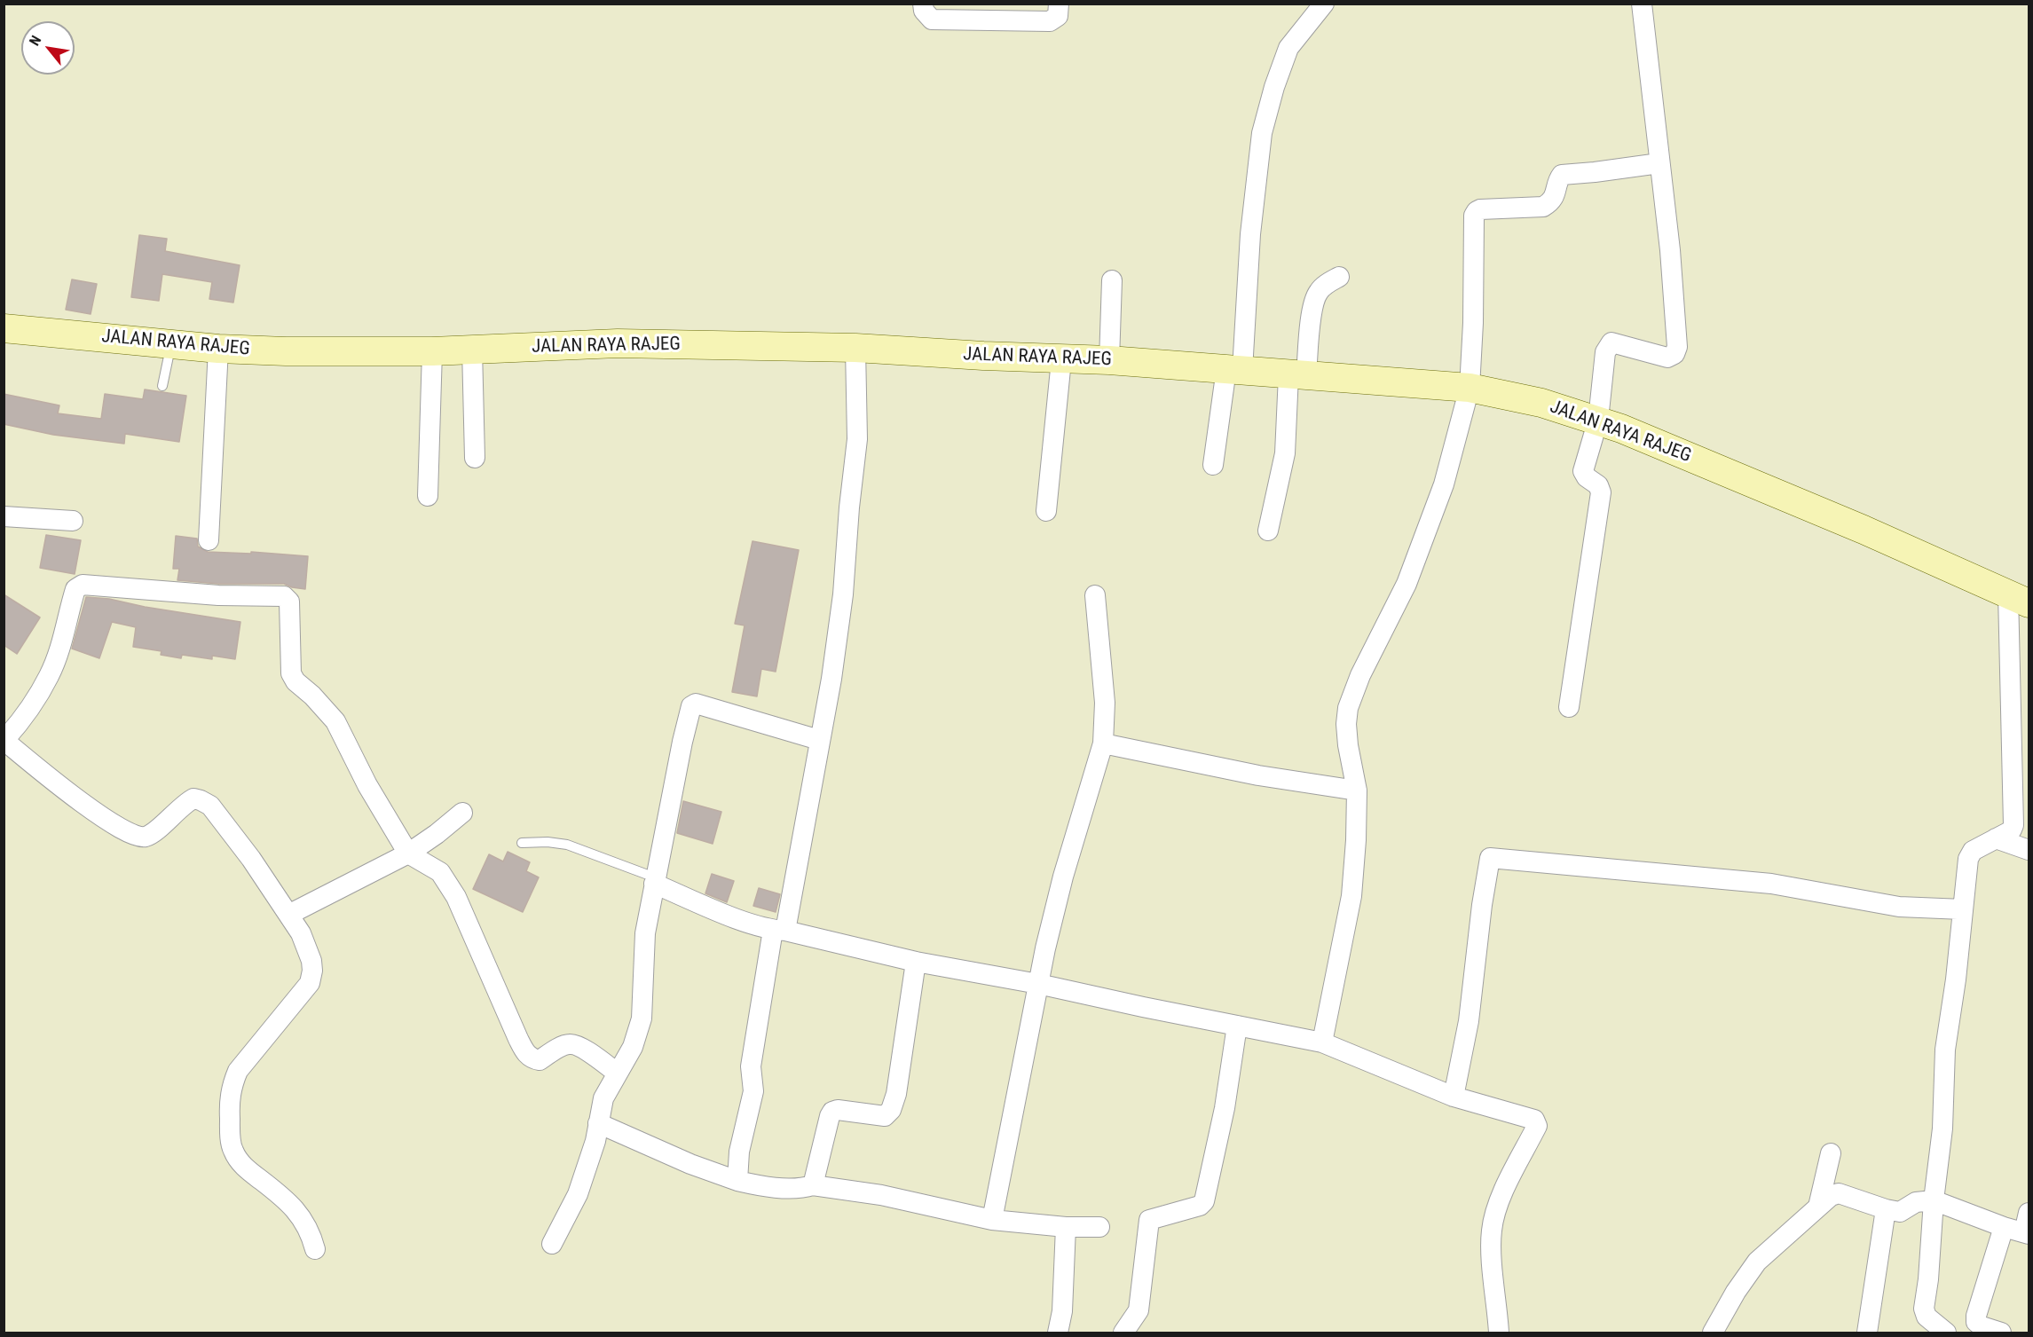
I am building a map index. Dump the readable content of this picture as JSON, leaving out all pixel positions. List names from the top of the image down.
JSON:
{
  "streets": {
    "main road": ["JALAN RAYA RAJEG"]
  },
  "north": "top left"
}
